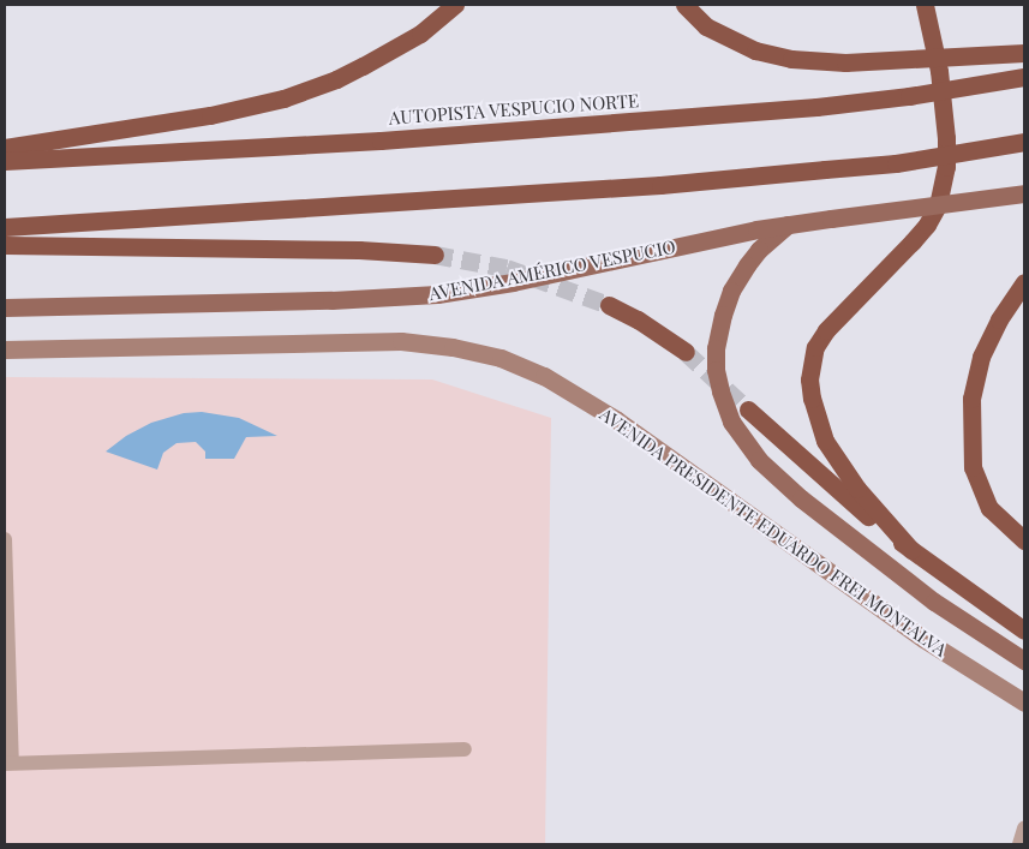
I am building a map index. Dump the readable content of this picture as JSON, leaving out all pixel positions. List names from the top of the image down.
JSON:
{
  "streets": {
    "highway": ["AUTOPISTA VESPUCIO NORTE"],
    "main road": ["AVENIDA AMÉRICO VESPUCIO", "AVENIDA PRESIDENTE EDUARDO FREI MONTALVA"]
  }
}
